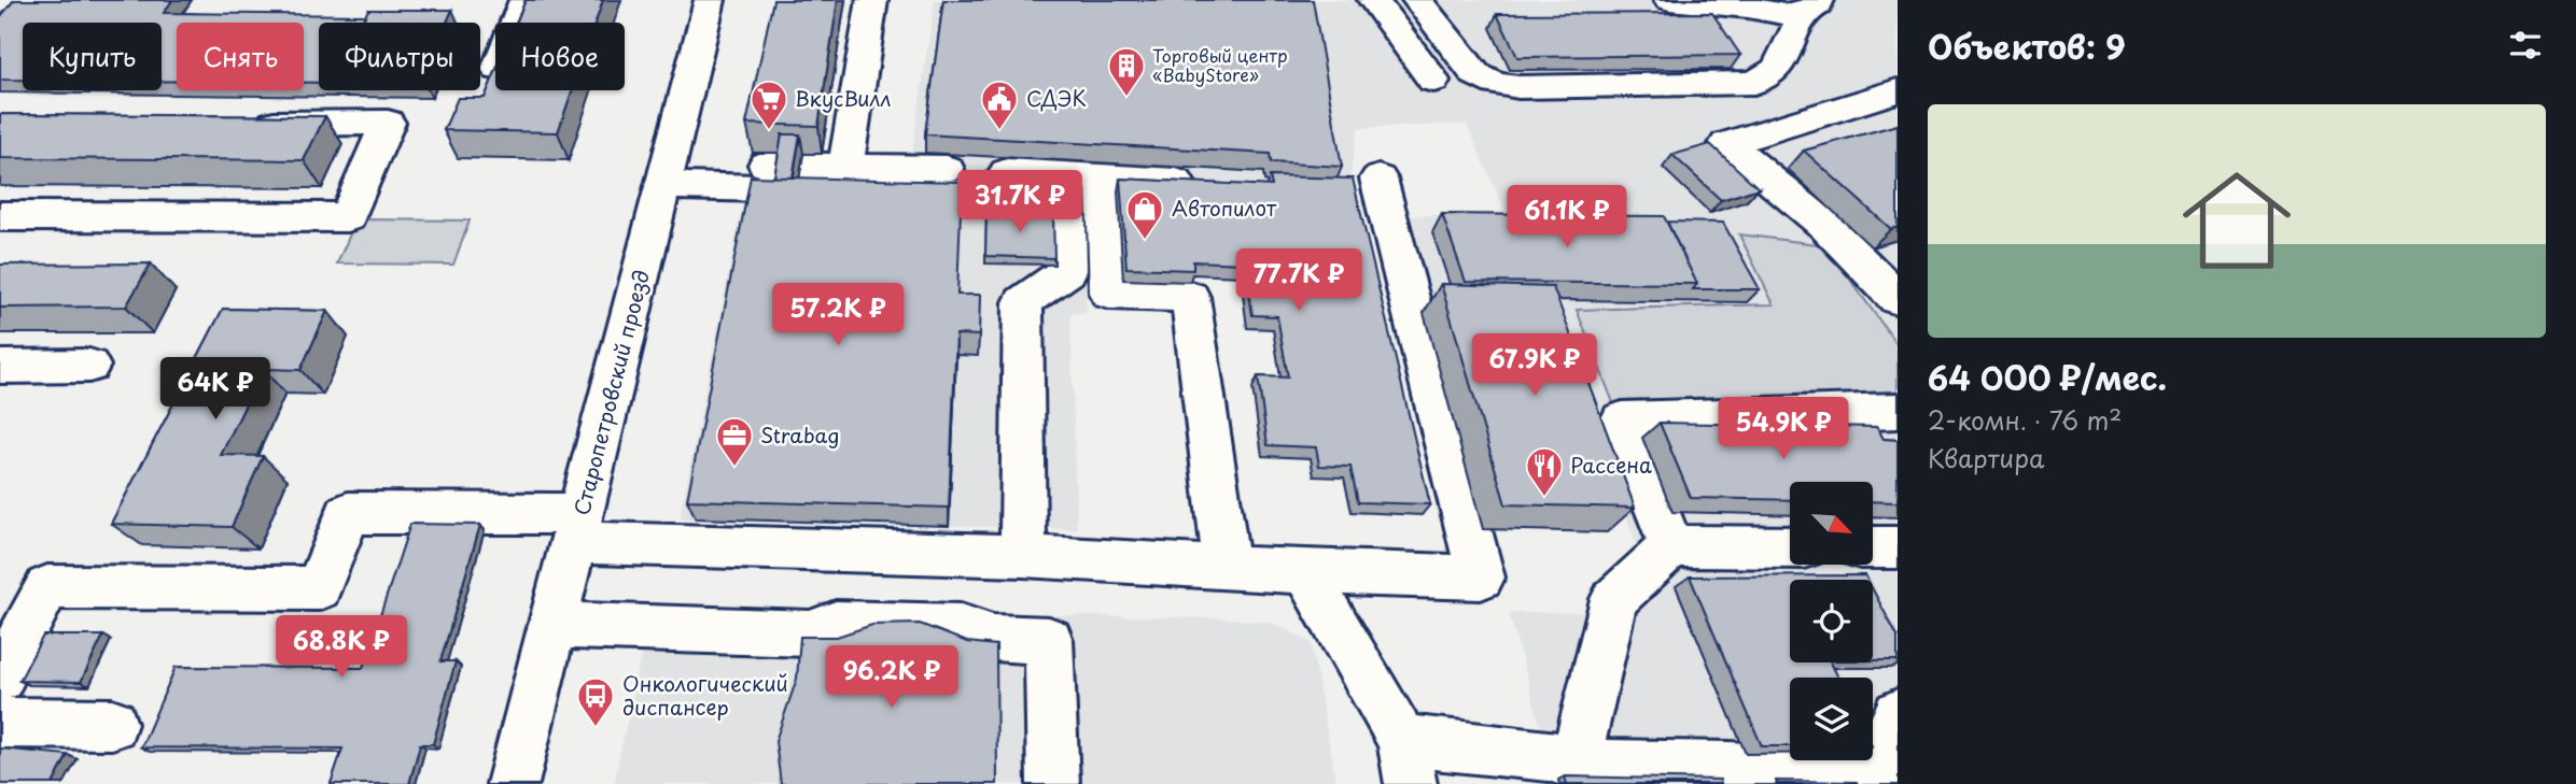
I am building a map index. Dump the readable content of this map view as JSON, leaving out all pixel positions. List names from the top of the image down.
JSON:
{
  "streets": {
    "street": ["Старопетровский проезд"]
  },
  "places": {
    "building": ["Торговый центр «BabyStore»"],
    "supermarket": ["ВкусВилл"],
    "public building": ["СДЭК"],
    "shop": ["Автопилот"],
    "office": ["Strabag"],
    "restaurant": ["Рассена"],
    "bus stop": ["Онкологический диспансер"]
  },
  "north": "bottom right",
  "page": {
    "heading": "Объектов: 9",
    "chip": [
      "Купить",
      "Снять",
      "Фильтры",
      "Новое"
    ],
    "list": [
      {
        "name": "64 000 ₽/мес.",
        "note": "2-комн. · 76 m² · Квартира"
      }
    ],
    "price": [
      "31.7K ₽",
      "61.1K ₽",
      "77.7K ₽",
      "57.2K ₽",
      "67.9K ₽",
      "64K ₽",
      "54.9K ₽",
      "68.8K ₽",
      "96.2K ₽"
    ]
  }
}
